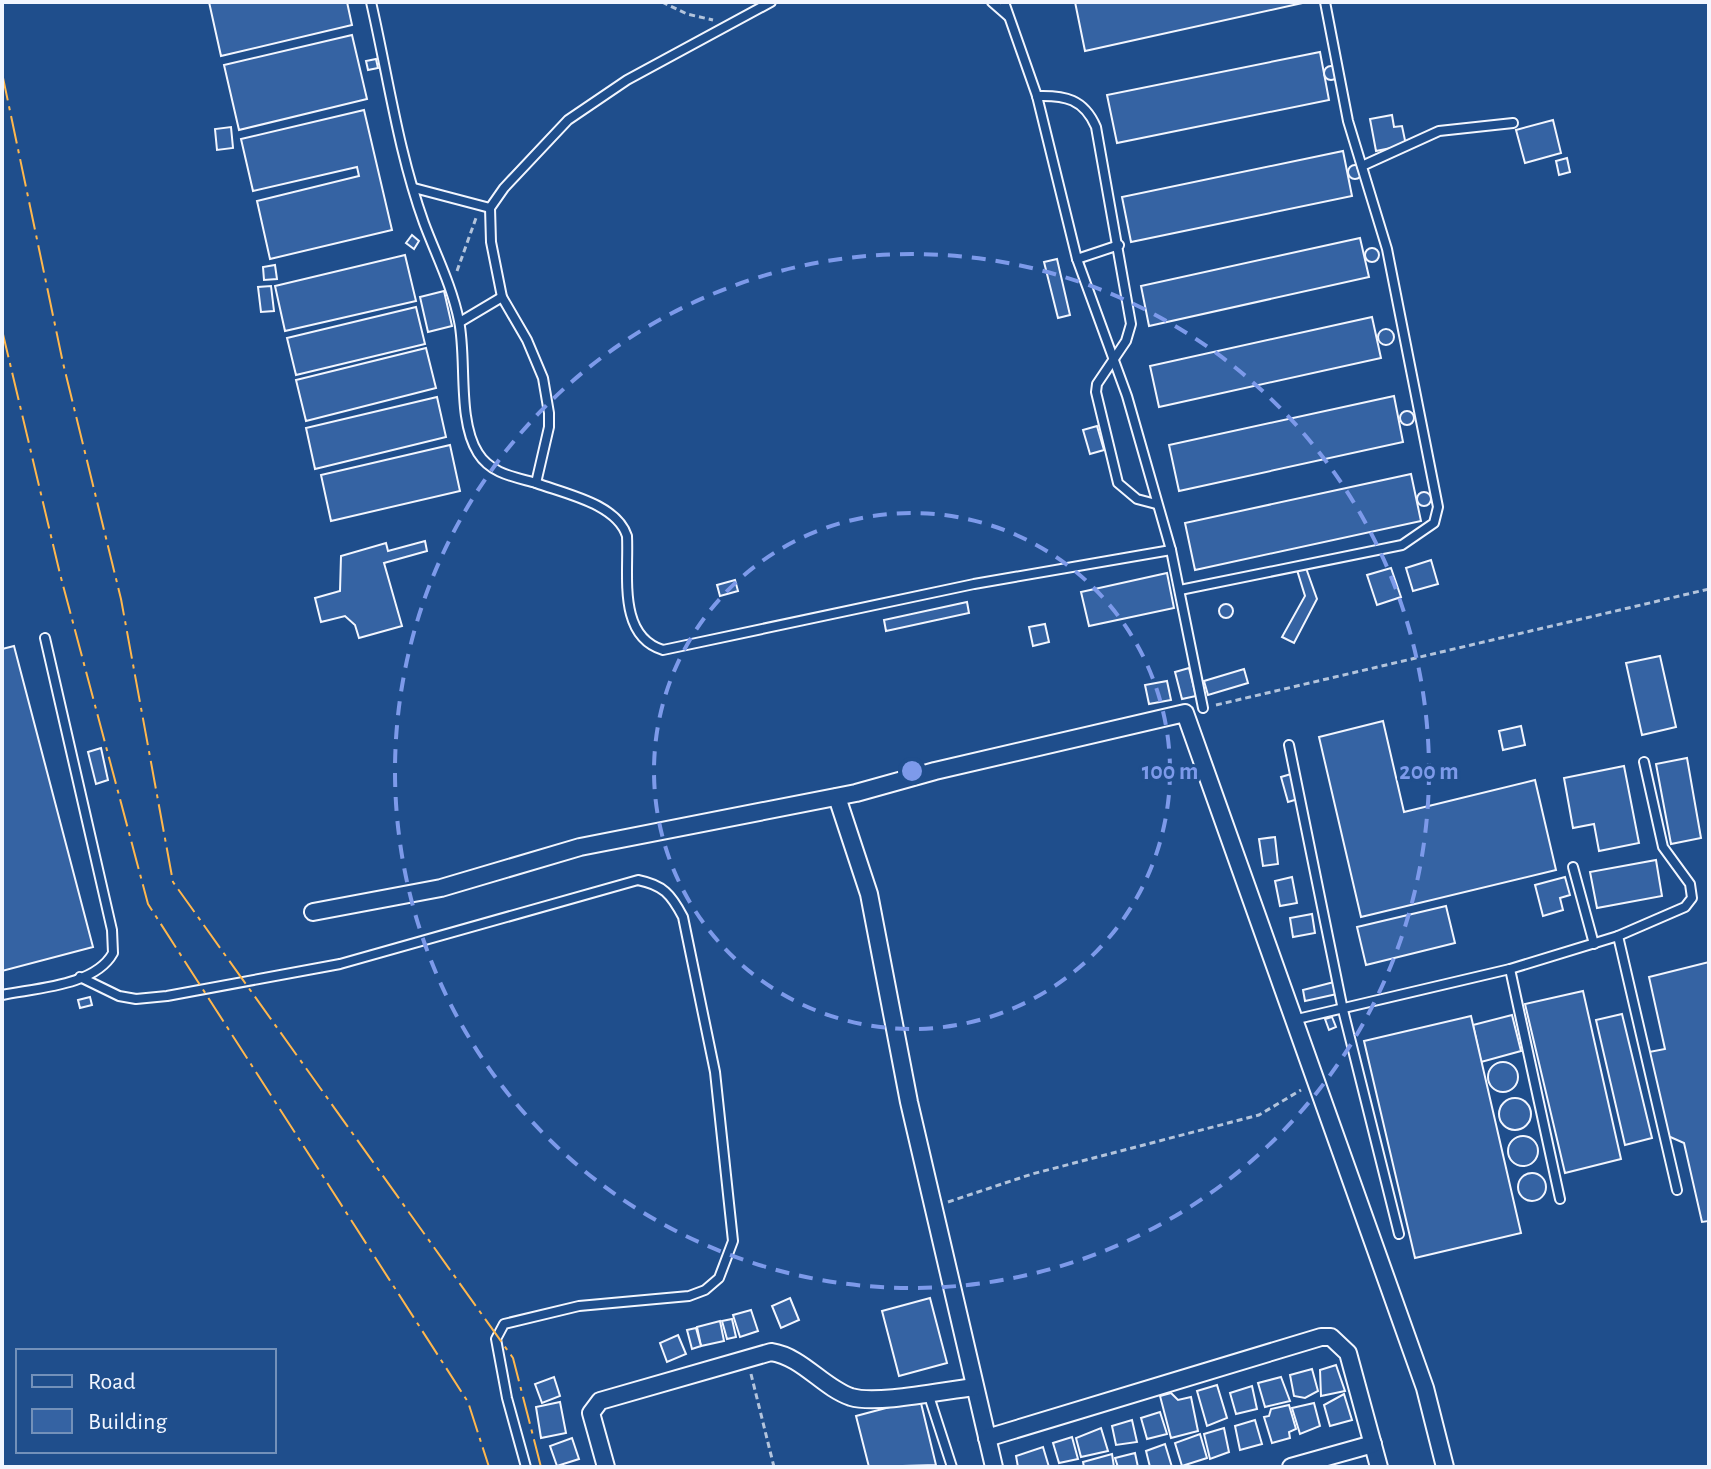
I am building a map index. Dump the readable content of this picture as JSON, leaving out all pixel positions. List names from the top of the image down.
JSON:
{
  "legend": ["Road", "Building"],
  "rings": ["100 m", "200 m"]
}
